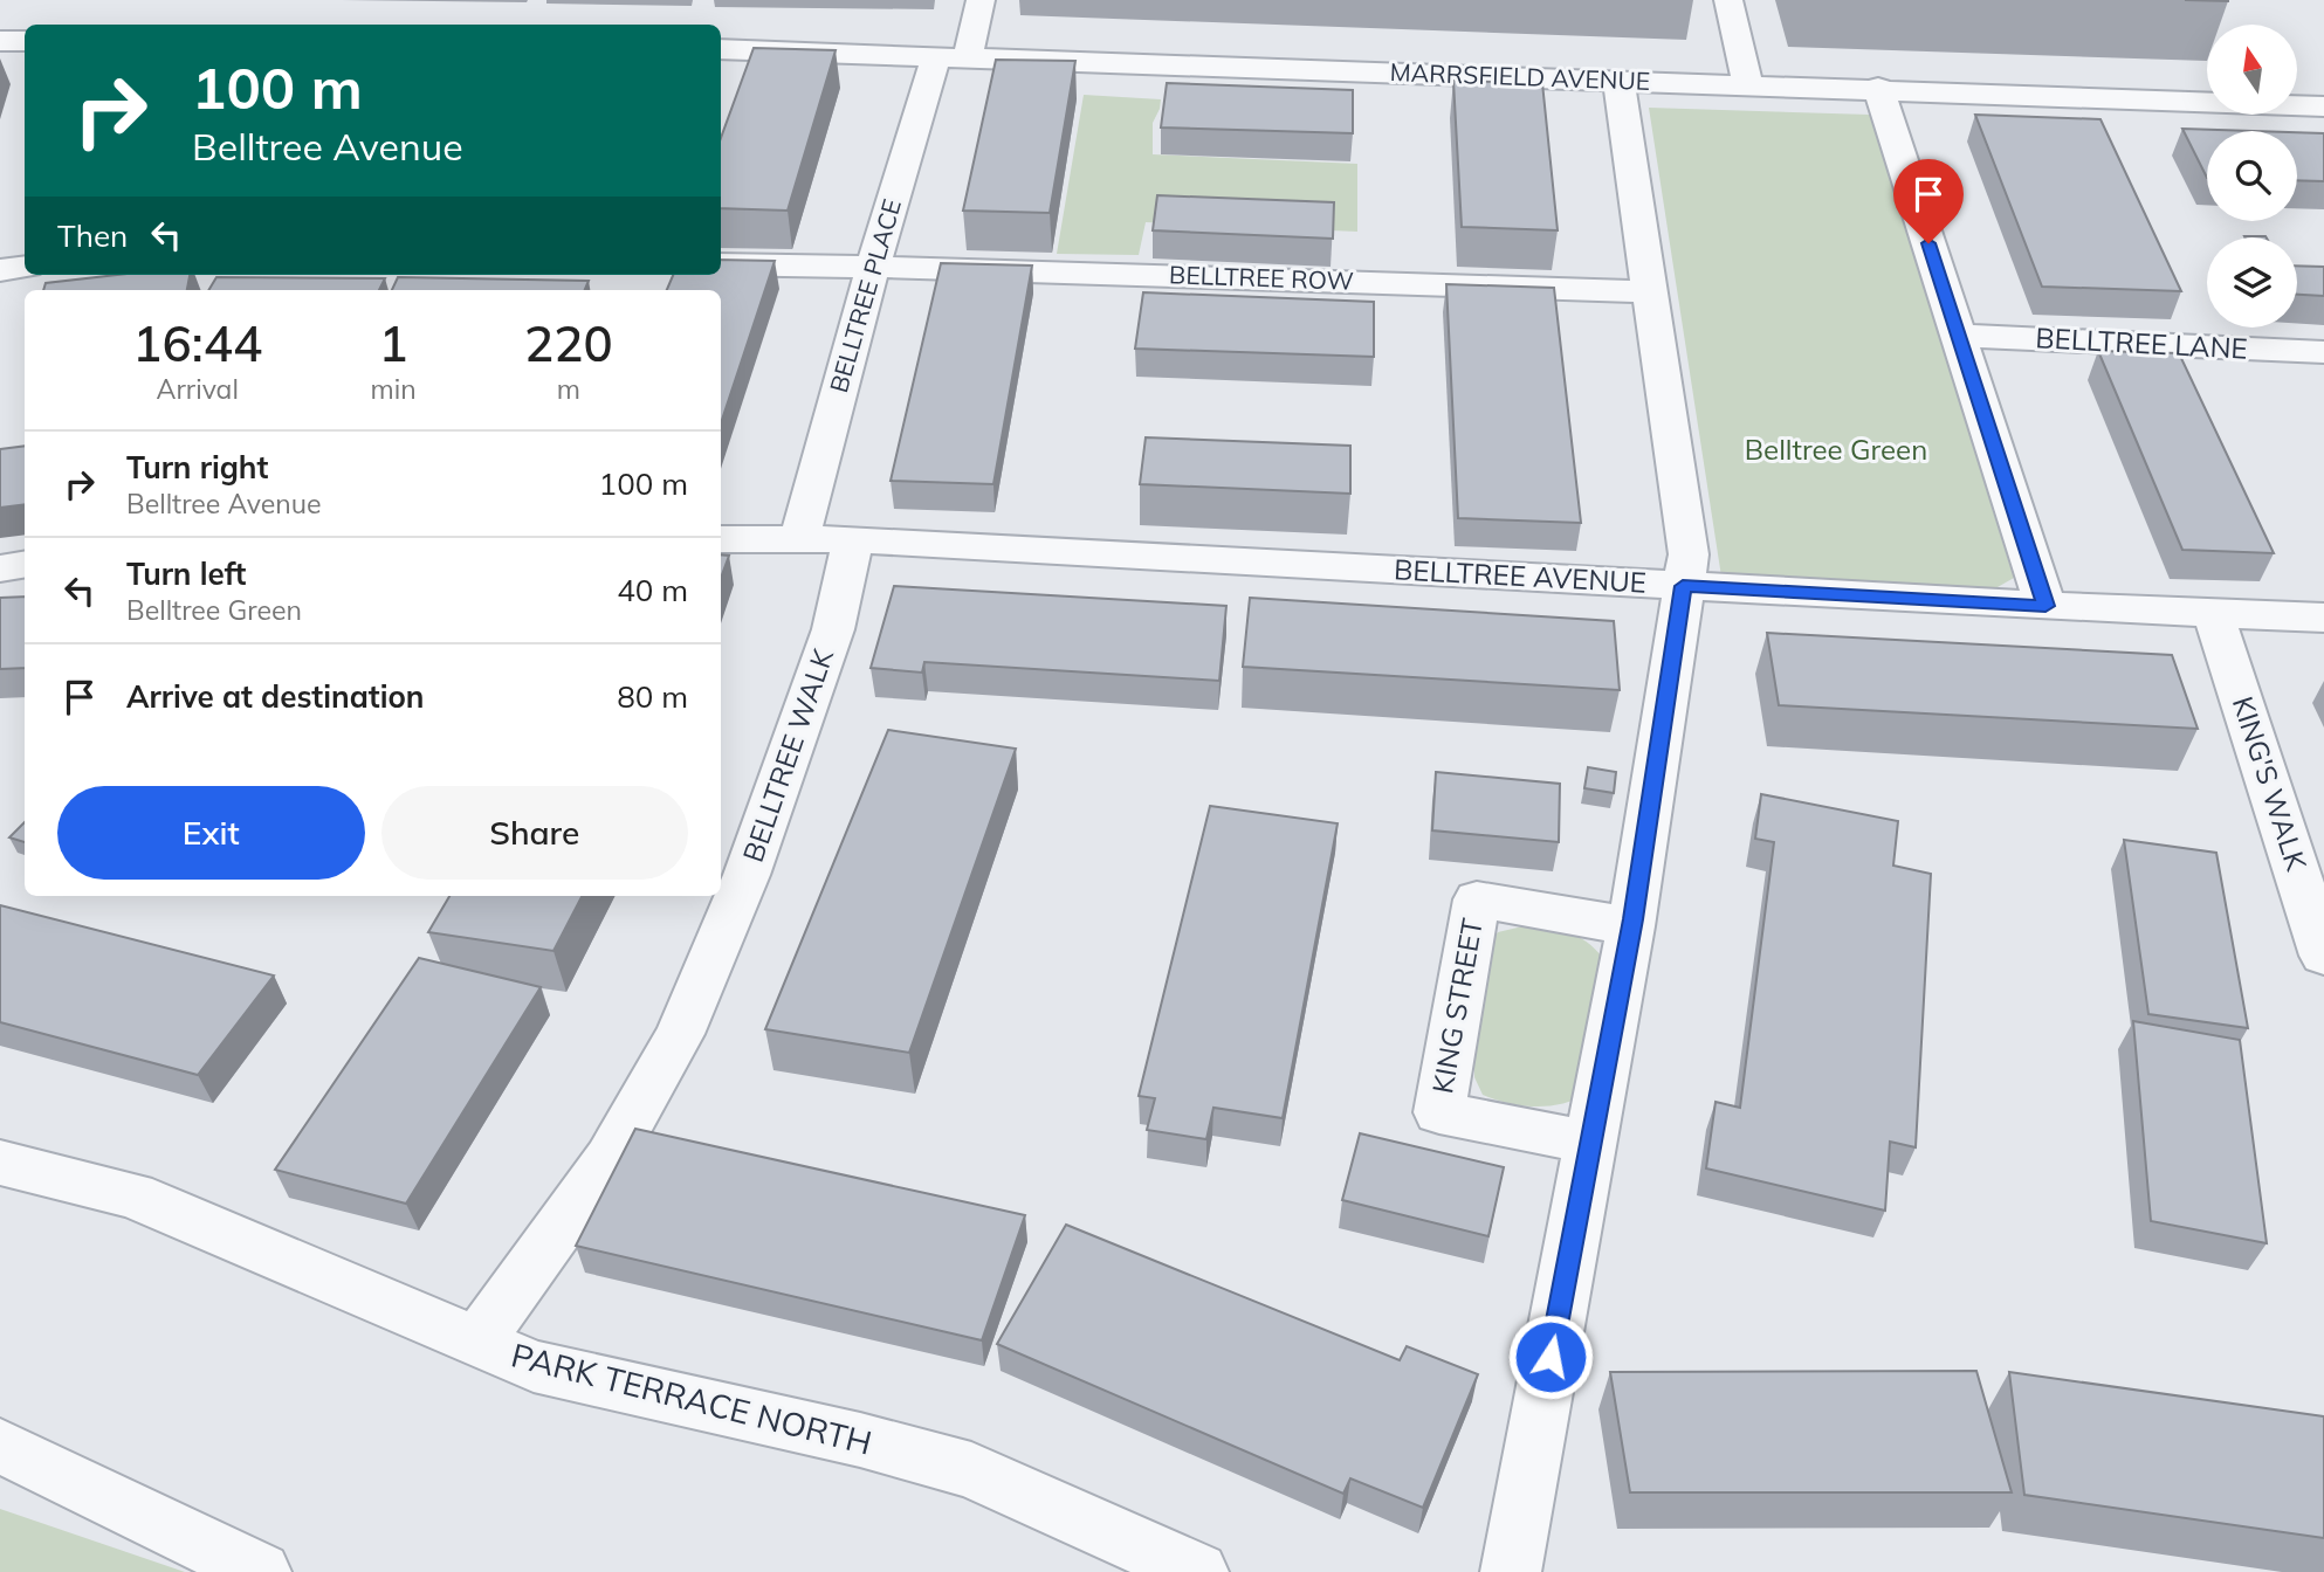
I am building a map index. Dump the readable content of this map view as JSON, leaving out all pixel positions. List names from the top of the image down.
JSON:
{
  "streets": {
    "street": [
      "MARRSFIELD AVENUE",
      "BELLTREE ROW",
      "BELLTREE PLACE",
      "BELLTREE LANE",
      "BELLTREE AVENUE",
      "BELLTREE WALK",
      "KING'S WALK",
      "KING STREET",
      "PARK TERRACE NORTH"
    ]
  },
  "crossings": [
    ["MARRSFIELD AVENUE", "BELLTREE PLACE"],
    ["BELLTREE ROW", "BELLTREE PLACE"],
    ["BELLTREE PLACE", "BELLTREE AVENUE"],
    ["BELLTREE AVENUE", "BELLTREE WALK"],
    ["BELLTREE AVENUE", "KING'S WALK"],
    ["BELLTREE WALK", "PARK TERRACE NORTH"]
  ],
  "parks": ["Belltree Green"],
  "north": "top",
  "page": {
    "turn": ["100 m", "Belltree Avenue"],
    "then": "Then",
    "eta": [
      "16:44",
      "Arrival",
      "1",
      "min",
      "220",
      "m"
    ],
    "list": [
      {
        "name": "Turn right",
        "note": "Belltree Avenue",
        "value": "100 m"
      },
      {
        "name": "Turn left",
        "note": "Belltree Green",
        "value": "40 m"
      },
      {
        "name": "Arrive at destination",
        "value": "80 m"
      }
    ],
    "buttons": ["Exit", "Share"]
  }
}
